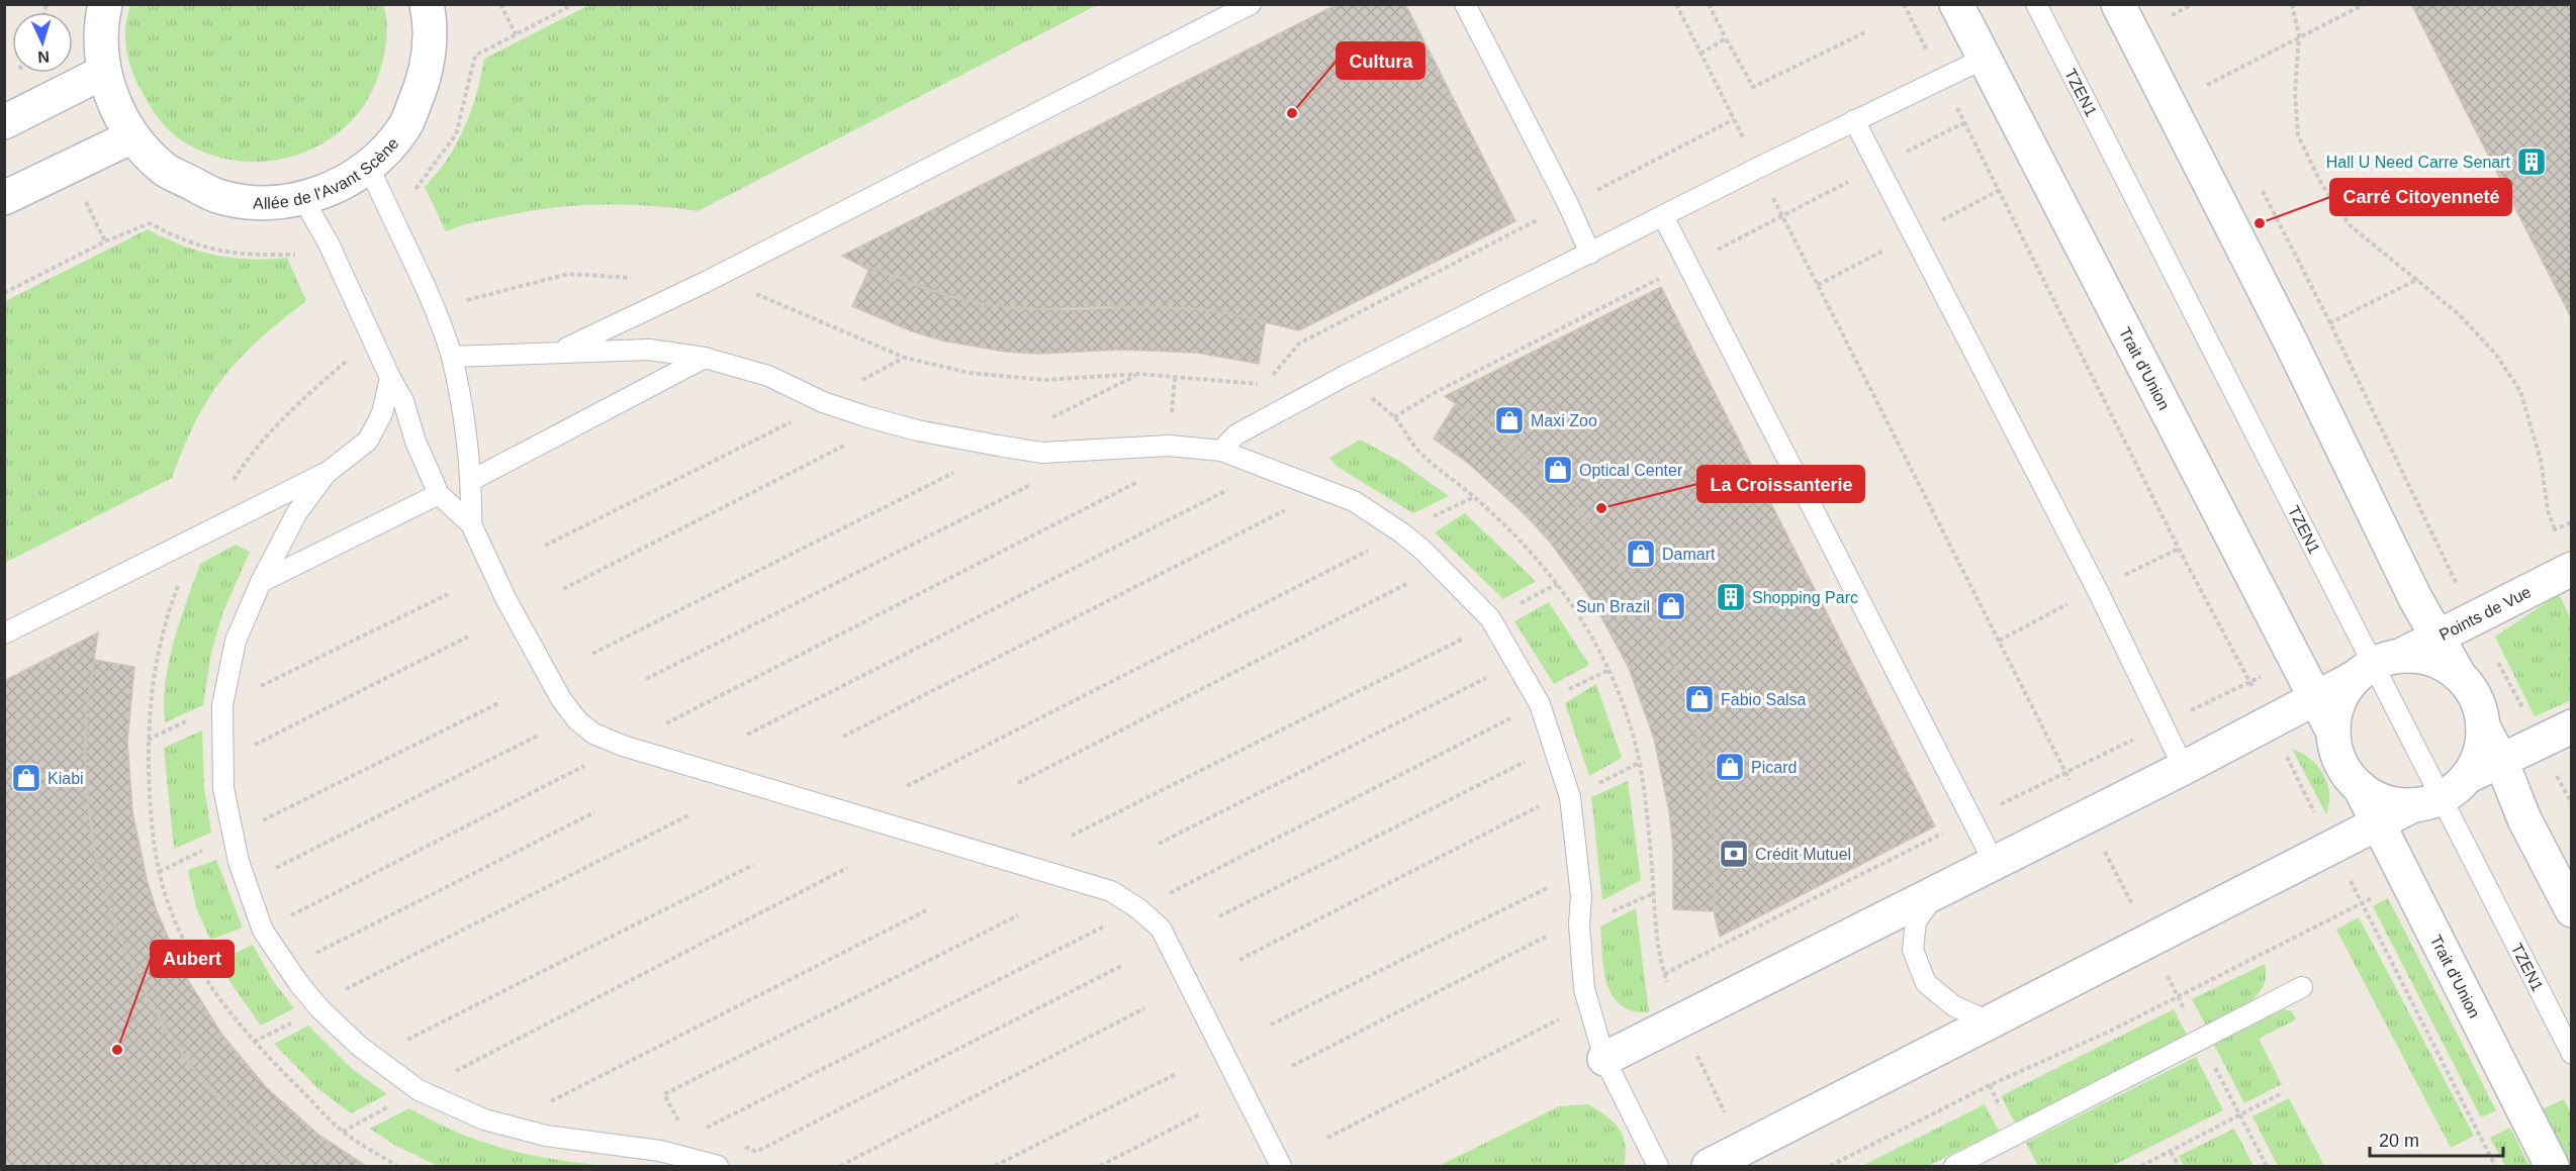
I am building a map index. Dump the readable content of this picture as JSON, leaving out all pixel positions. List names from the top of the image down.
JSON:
{
  "streets": {
    "street": ["Allée de l'Avant Scène", "Trait d'Union", "Points de Vue"],
    "lane": ["TZEN1"]
  },
  "crossings": [
    ["TZEN1", "Trait d'Union"],
    ["TZEN1", "Points de Vue"],
    ["Trait d'Union", "Points de Vue"]
  ],
  "places": {
    "other": [
      "Cultura",
      "Carré Citoyenneté",
      "La Croissanterie",
      "Aubert"
    ],
    "building": ["Hall U Need Carre Senart", "Shopping Parc"],
    "shop": [
      "Maxi Zoo",
      "Optical Center",
      "Damart",
      "Sun Brazil",
      "Fabio Salsa",
      "Picard",
      "Kiabi"
    ],
    "bank": ["Crédit Mutuel"]
  },
  "scale_bar": "20 m",
  "north": "bottom"
}
